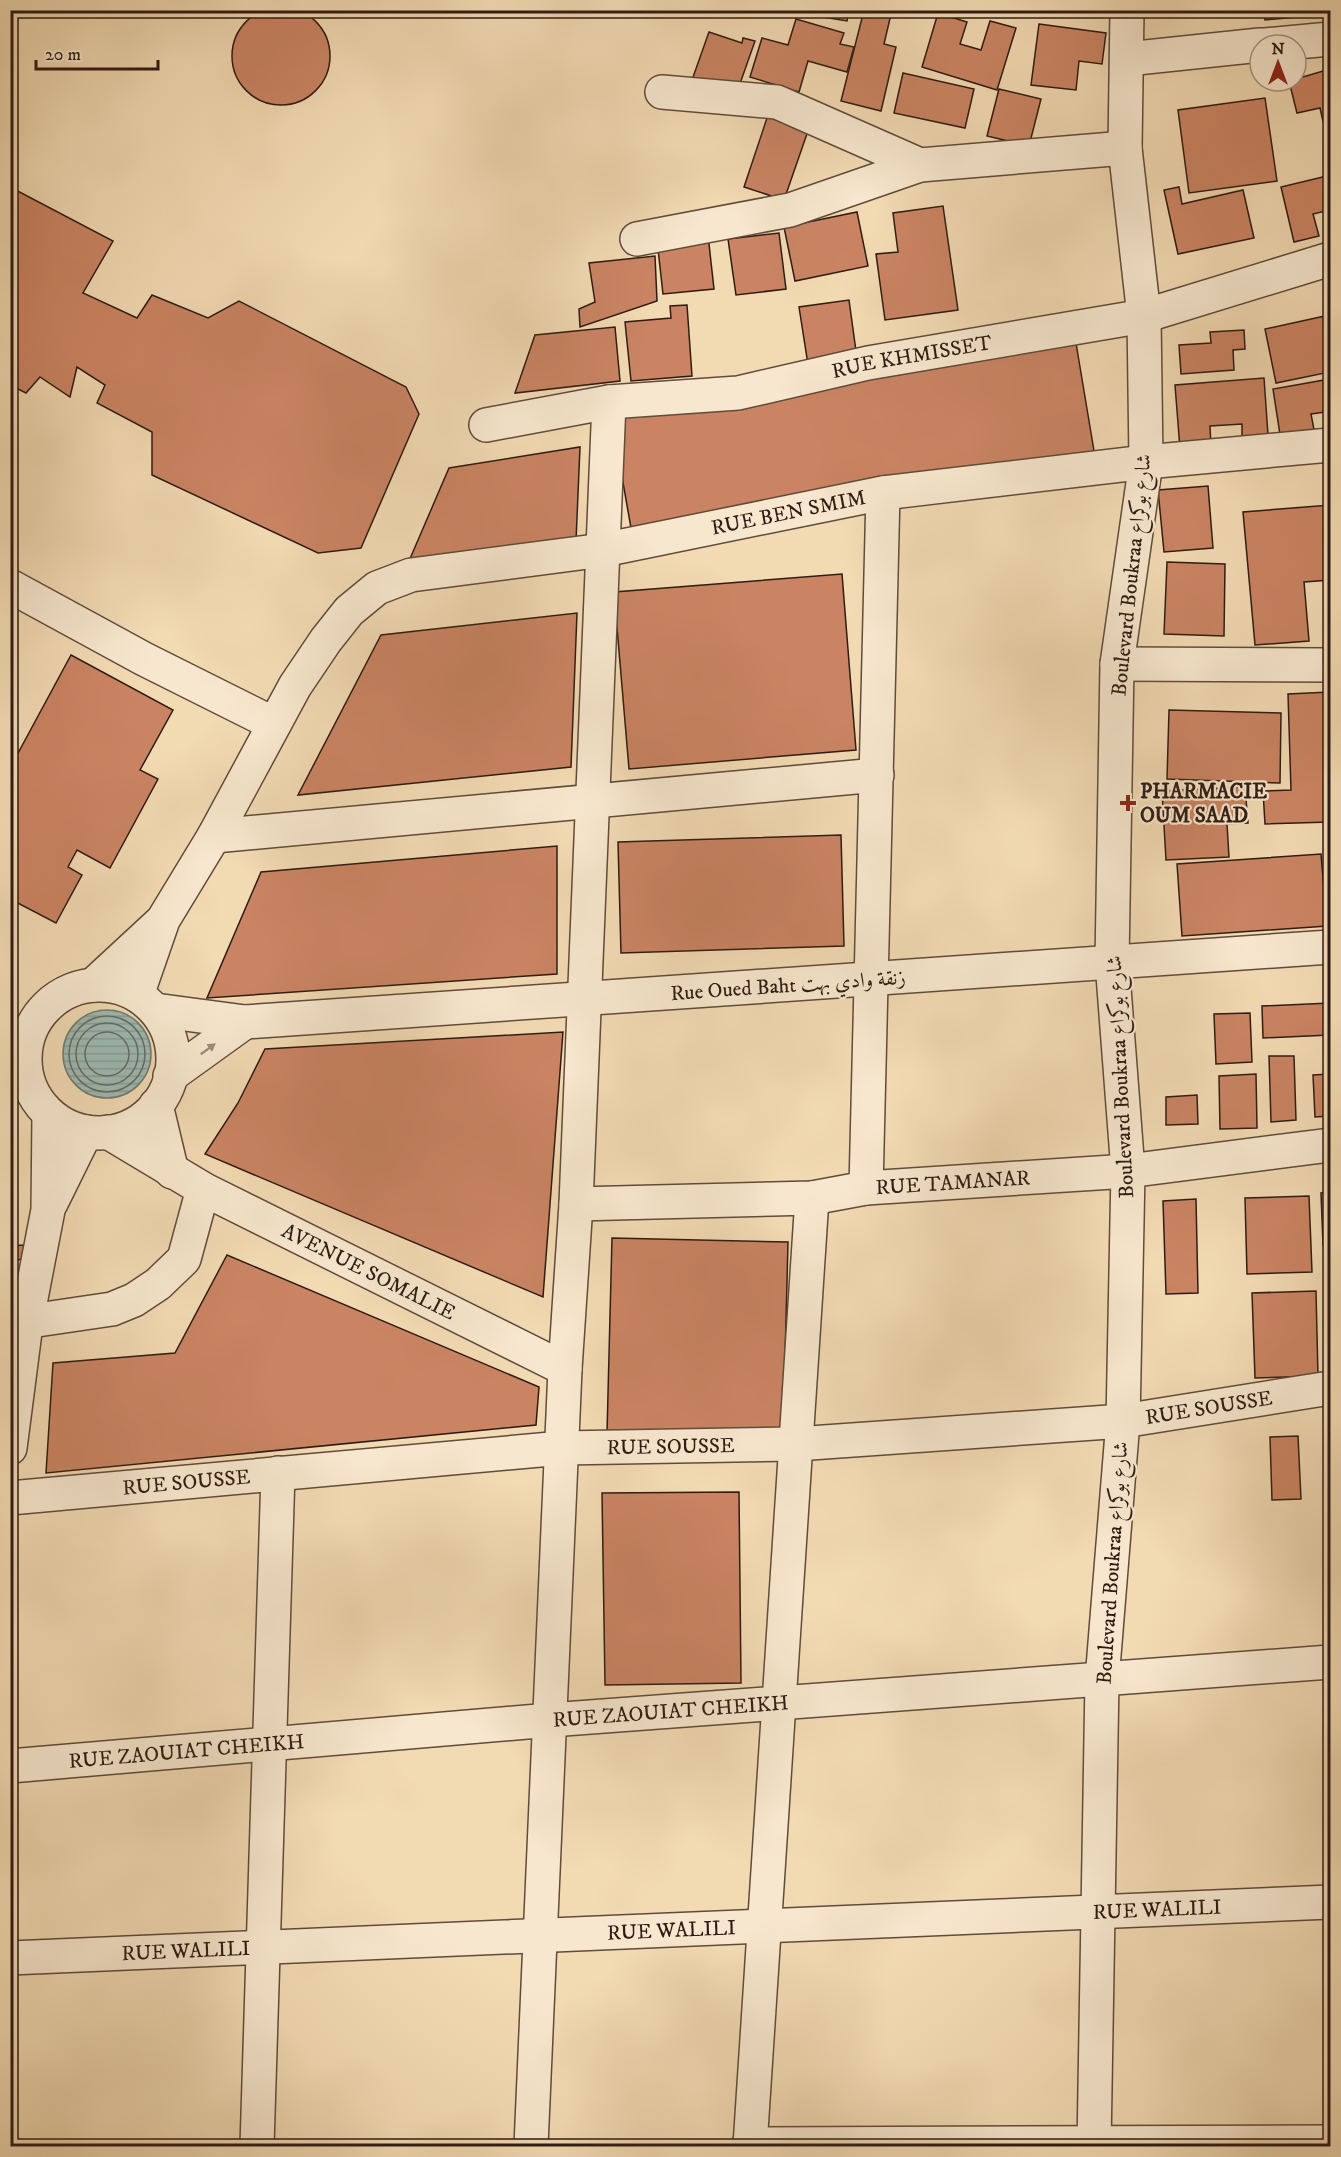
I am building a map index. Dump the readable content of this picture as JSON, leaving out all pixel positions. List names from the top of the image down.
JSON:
{
  "streets": {
    "street": [
      "RUE KHMISSET",
      "RUE BEN SMIM",
      "Boulevard Boukraa شارع بوكراع",
      "Rue Oued Baht زنقة وادي بهت",
      "RUE TAMANAR",
      "AVENUE SOMALIE",
      "RUE SOUSSE",
      "RUE ZAOUIAT CHEIKH",
      "RUE WALILI"
    ]
  },
  "crossings": [
    ["RUE KHMISSET", "Boulevard Boukraa شارع بوكراع"],
    ["RUE BEN SMIM", "Boulevard Boukraa شارع بوكراع"],
    ["Boulevard Boukraa شارع بوكراع", "Rue Oued Baht زنقة وادي بهت"],
    ["Boulevard Boukraa شارع بوكراع", "RUE TAMANAR"],
    ["Boulevard Boukraa شارع بوكراع", "RUE SOUSSE"],
    ["Boulevard Boukraa شارع بوكراع", "RUE ZAOUIAT CHEIKH"],
    ["Boulevard Boukraa شارع بوكراع", "RUE WALILI"],
    ["Rue Oued Baht زنقة وادي بهت", "AVENUE SOMALIE"]
  ],
  "places": {
    "health": ["PHARMACIE OUM SAAD"]
  },
  "scale_bar": "20 m",
  "north": "top"
}
